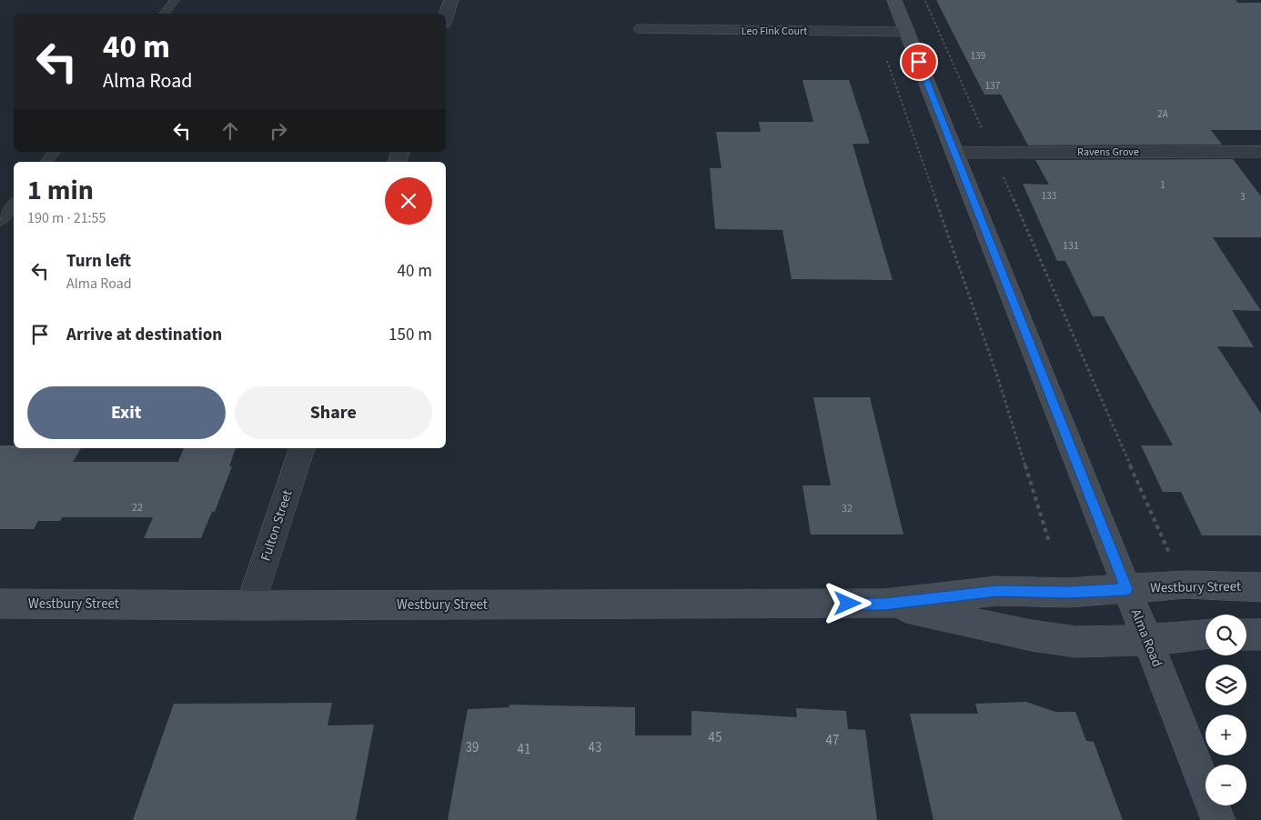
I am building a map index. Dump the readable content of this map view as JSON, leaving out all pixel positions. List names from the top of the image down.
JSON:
{
  "streets": {
    "street": [
      "Leo Fink Court",
      "Ravens Grove",
      "Fulton Street",
      "Westbury Street",
      "Alma Road"
    ]
  },
  "crossings": [
    ["Leo Fink Court", "Alma Road"],
    ["Ravens Grove", "Alma Road"],
    ["Fulton Street", "Westbury Street"],
    ["Westbury Street", "Alma Road"]
  ],
  "house_numbers": [
    "139",
    "137",
    "2A",
    "1",
    "133",
    "3",
    "131",
    "22",
    "32",
    "45",
    "47",
    "39",
    "43",
    "41"
  ],
  "page": {
    "turn": ["40 m", "Alma Road"],
    "heading": ["1 min", "190 m · 21:55"],
    "list": [
      {
        "name": "Turn left",
        "note": "Alma Road",
        "value": "40 m"
      },
      {
        "name": "Arrive at destination",
        "value": "150 m"
      }
    ],
    "buttons": ["Exit", "Share"],
    "map_buttons": ["+", "−"]
  }
}
